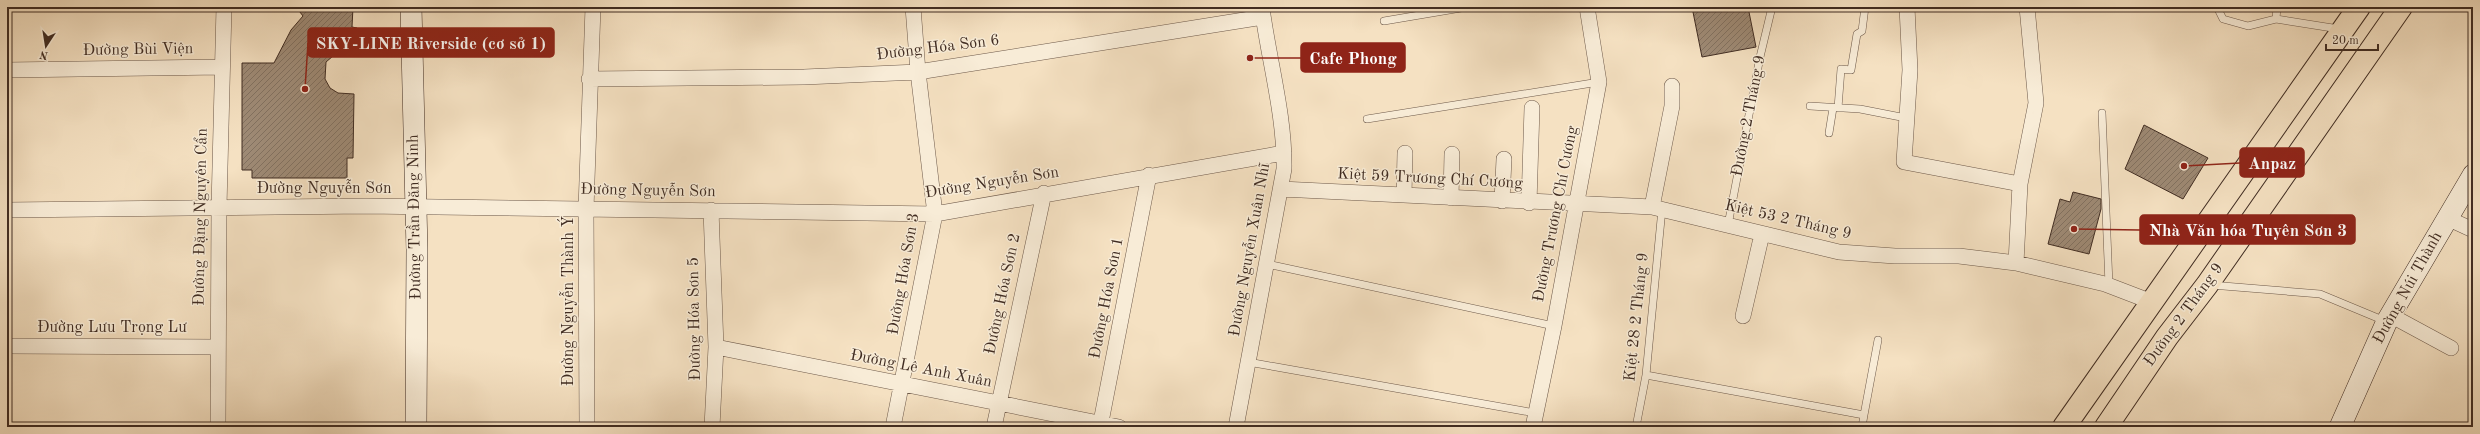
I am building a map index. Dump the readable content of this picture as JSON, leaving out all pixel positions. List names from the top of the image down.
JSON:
{
  "streets": {
    "highway": ["Đường 2 Tháng 9"],
    "street": [
      "Đường Hóa Sơn 6",
      "Đường Bùi Viện",
      "Kiệt 59 Trương Chí Cương",
      "Đường Nguyễn Sơn",
      "Đường Trương Chí Cương",
      "Đường Đặng Nguyên Cẩn",
      "Đường Trần Đăng Ninh",
      "Kiệt 53 2 Tháng 9",
      "Đường Nguyễn Xuân Nhĩ",
      "Đường Hóa Sơn 3",
      "Đường Núi Thành",
      "Đường Hóa Sơn 2",
      "Đường Hóa Sơn 1",
      "Đường Nguyễn Thành Ý",
      "Đường Hóa Sơn 5",
      "Đường Lưu Trọng Lư",
      "Đường Lê Anh Xuân"
    ],
    "lane": ["Kiệt 28 2 Tháng 9"]
  },
  "crossings": [
    ["Đường Hóa Sơn 6", "Đường Nguyễn Xuân Nhĩ"],
    ["Đường Hóa Sơn 6", "Đường Hóa Sơn 3"],
    ["Đường Hóa Sơn 6", "Đường Nguyễn Thành Ý"],
    ["Đường Bùi Viện", "Đường Đặng Nguyên Cẩn"],
    ["Đường 2 Tháng 9", "Kiệt 53 2 Tháng 9"],
    ["Kiệt 59 Trương Chí Cương", "Đường Trương Chí Cương"],
    ["Kiệt 59 Trương Chí Cương", "Kiệt 53 2 Tháng 9"],
    ["Kiệt 59 Trương Chí Cương", "Đường Nguyễn Xuân Nhĩ"],
    ["Đường Nguyễn Sơn", "Đường Đặng Nguyên Cẩn"],
    ["Đường Nguyễn Sơn", "Đường Trần Đăng Ninh"],
    ["Đường Nguyễn Sơn", "Đường Nguyễn Xuân Nhĩ"],
    ["Đường Nguyễn Sơn", "Đường Hóa Sơn 3"],
    ["Đường Nguyễn Sơn", "Đường Hóa Sơn 2"],
    ["Đường Nguyễn Sơn", "Đường Hóa Sơn 1"],
    ["Đường Nguyễn Sơn", "Đường Nguyễn Thành Ý"],
    ["Đường Nguyễn Sơn", "Đường Hóa Sơn 5"],
    ["Đường Trương Chí Cương", "Kiệt 53 2 Tháng 9"],
    ["Đường Đặng Nguyên Cẩn", "Đường Lưu Trọng Lư"],
    ["Kiệt 53 2 Tháng 9", "Kiệt 28 2 Tháng 9"],
    ["Đường Hóa Sơn 3", "Đường Lê Anh Xuân"],
    ["Đường Hóa Sơn 2", "Đường Lê Anh Xuân"],
    ["Đường Hóa Sơn 1", "Đường Lê Anh Xuân"],
    ["Đường Hóa Sơn 5", "Đường Lê Anh Xuân"]
  ],
  "places": [
    "Cafe Phong",
    "SKY-LINE Riverside (cơ sở 1)",
    "Anpaz",
    "Nhà Văn hóa Tuyên Sơn 3"
  ],
  "scale_bar": "20 m",
  "north": "bottom"
}
